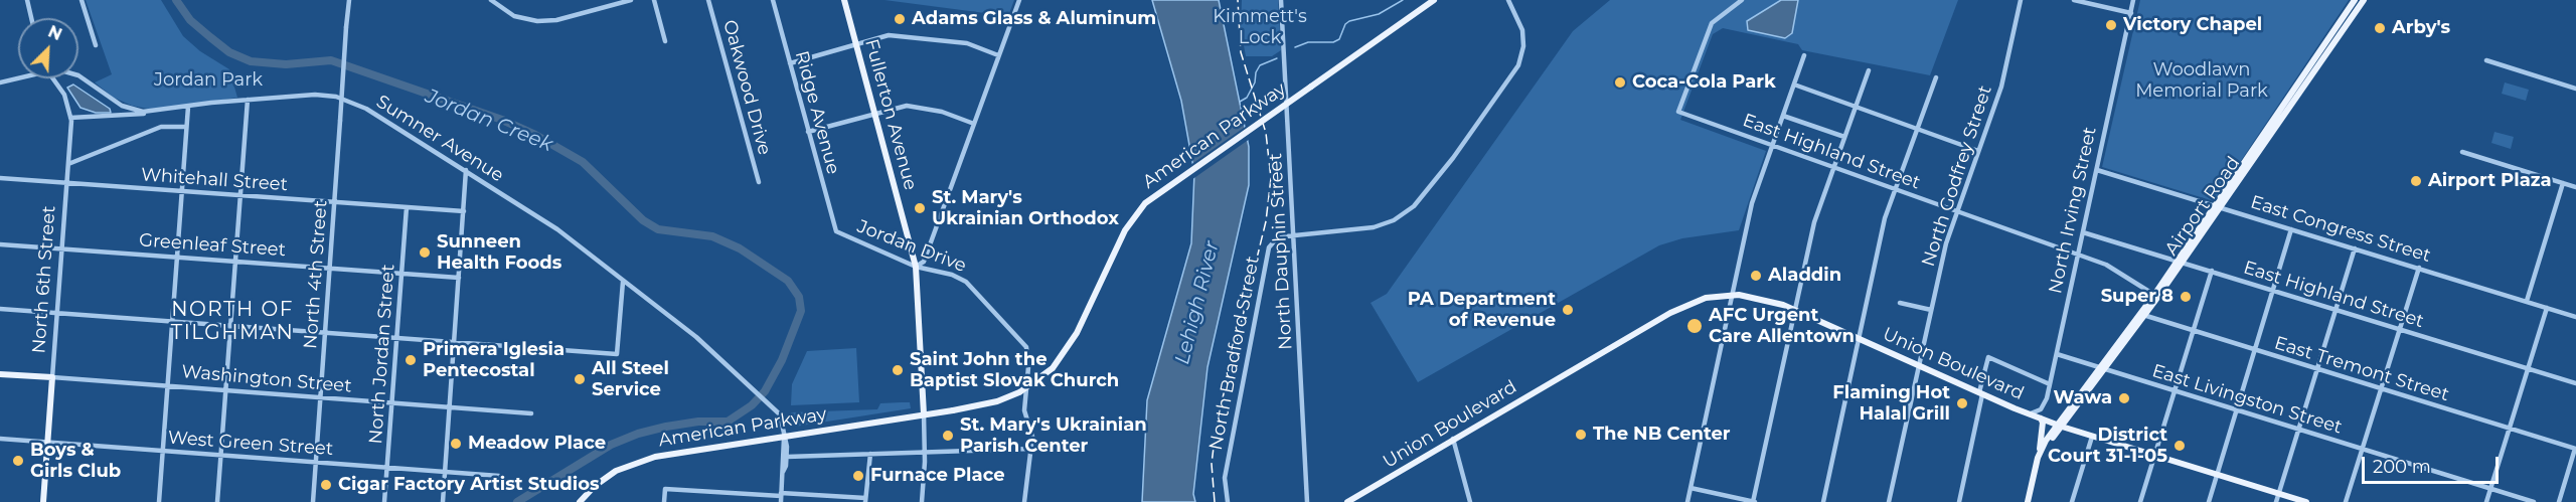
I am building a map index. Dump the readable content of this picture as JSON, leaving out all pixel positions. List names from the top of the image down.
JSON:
{
  "streets": {
    "main road": [
      "Fullerton Avenue",
      "American Parkway",
      "Airport Road",
      "North 6th Street",
      "Union Boulevard",
      "Washington Street"
    ],
    "street": [
      "Oakwood Drive",
      "Ridge Avenue",
      "Sumner Avenue",
      "East Highland Street",
      "North Godfrey Street",
      "Whitehall Street",
      "North Irving Street",
      "East Congress Street",
      "Greenleaf Street",
      "Jordan Drive",
      "North Dauphin Street",
      "North 4th Street",
      "North Bradford Street",
      "North Jordan Street",
      "East Tremont Street",
      "East Livingston Street",
      "West Green Street"
    ]
  },
  "crossings": [
    ["Ridge Avenue", "Jordan Drive"],
    ["Fullerton Avenue", "American Parkway"],
    ["Fullerton Avenue", "Jordan Drive"],
    ["American Parkway", "Sumner Avenue"],
    ["East Highland Street", "North Godfrey Street"],
    ["East Highland Street", "Airport Road"],
    ["East Highland Street", "North Irving Street"],
    ["North Godfrey Street", "Union Boulevard"],
    ["Whitehall Street", "North 4th Street"],
    ["Whitehall Street", "North 6th Street"],
    ["Whitehall Street", "North Jordan Street"],
    ["Airport Road", "East Congress Street"],
    ["Airport Road", "Union Boulevard"],
    ["Airport Road", "East Tremont Street"],
    ["Airport Road", "East Livingston Street"],
    ["North Irving Street", "East Congress Street"],
    ["North Irving Street", "Union Boulevard"],
    ["North Irving Street", "East Livingston Street"],
    ["Greenleaf Street", "North 4th Street"],
    ["Greenleaf Street", "North 6th Street"],
    ["Greenleaf Street", "North Jordan Street"],
    ["North Dauphin Street", "North Bradford Street"],
    ["North 4th Street", "Washington Street"],
    ["North 4th Street", "West Green Street"],
    ["North 6th Street", "Washington Street"],
    ["North 6th Street", "West Green Street"],
    ["North Jordan Street", "Washington Street"],
    ["North Jordan Street", "West Green Street"]
  ],
  "districts": ["NORTH OF TILGHMAN"],
  "water": ["Jordan Creek", "Lehigh River"],
  "parks": ["Kimmett's Lock", "Woodlawn Memorial Park", "Jordan Park"],
  "places": [
    "Adams Glass & Aluminum",
    "Victory Chapel",
    "Arby's",
    "Coca-Cola Park",
    "Airport Plaza",
    "St. Mary's Ukrainian Orthodox",
    "Sunneen Health Foods",
    "Aladdin",
    "Super 8",
    "PA Department of Revenue",
    "AFC Urgent Care Allentown",
    "Primera Iglesia Pentecostal",
    "Saint John the Baptist Slovak Church",
    "All Steel Service",
    "Wawa",
    "Flaming Hot Halal Grill",
    "The NB Center",
    "St. Mary's Ukrainian Parish Center",
    "Meadow Place",
    "District Court 31-1-05",
    "Boys & Girls Club",
    "Furnace Place",
    "Cigar Factory Artist Studios"
  ],
  "scale_bar": "200 m",
  "north": "top right"
}
